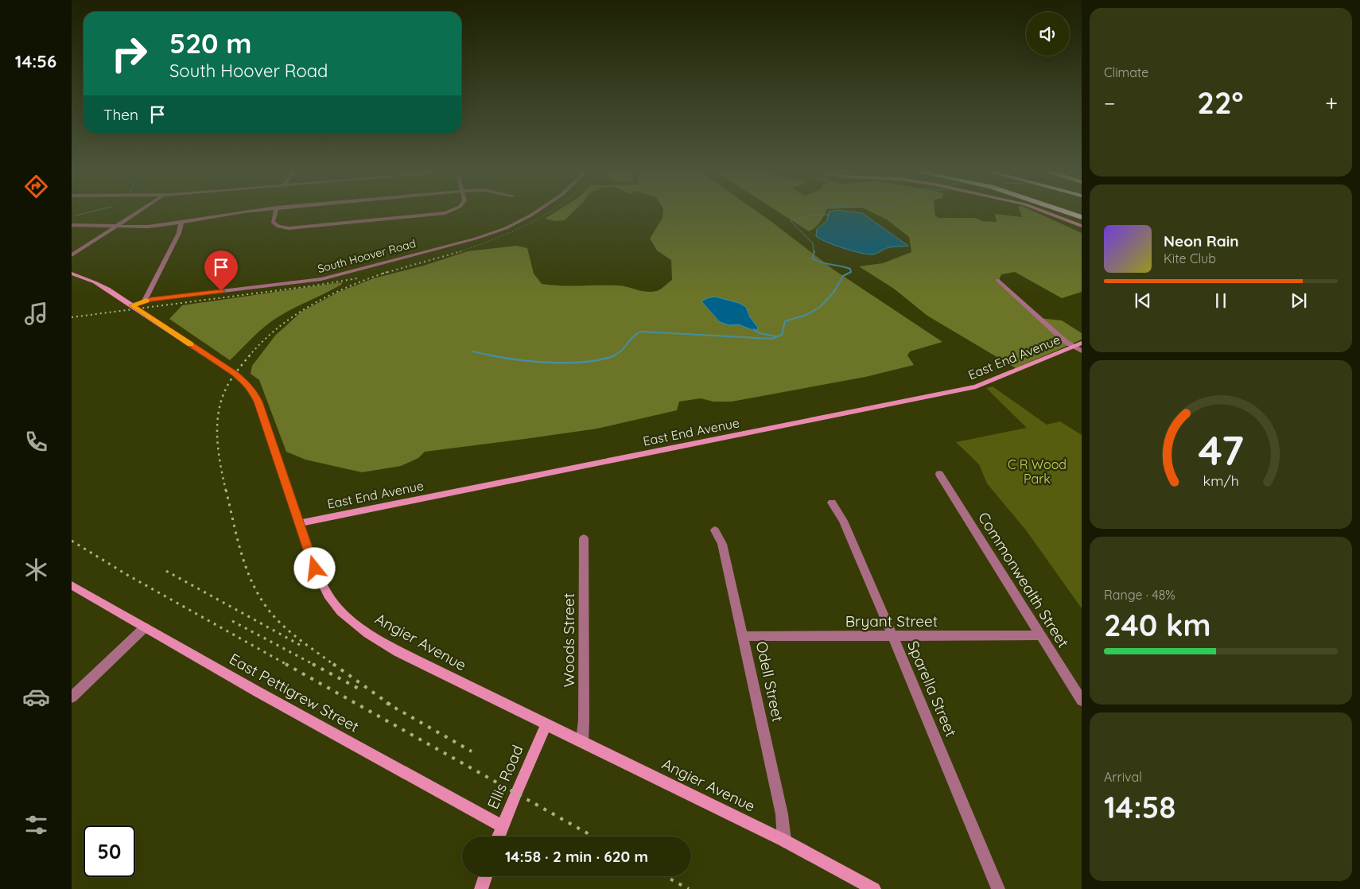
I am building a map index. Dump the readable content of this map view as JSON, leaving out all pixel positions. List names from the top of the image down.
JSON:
{
  "streets": {
    "street": [
      "South Hoover Road",
      "East End Avenue",
      "Commonwealth Street",
      "Bryant Street",
      "Woods Street",
      "Angier Avenue",
      "Odell Street",
      "Sparella Street",
      "East Pettigrew Street",
      "Ellis Road"
    ]
  },
  "crossings": [
    ["South Hoover Road", "Angier Avenue"],
    ["East End Avenue", "Angier Avenue"],
    ["Commonwealth Street", "Bryant Street"],
    ["Bryant Street", "Odell Street"],
    ["Bryant Street", "Sparella Street"],
    ["Woods Street", "Angier Avenue"],
    ["Angier Avenue", "Odell Street"],
    ["Angier Avenue", "Ellis Road"],
    ["East Pettigrew Street", "Ellis Road"]
  ],
  "parks": ["C R Wood Park"],
  "page": {
    "tabs": "14:56",
    "tile": [
      "Climate",
      ["Range · 48%", "240 km"],
      ["Arrival", "14:58"]
    ],
    "turn": ["520 m", "South Hoover Road"],
    "heat": ["−", "22°", "+"],
    "then": "Then",
    "song": ["Neon Rain", "Kite Club"],
    "limit": "50",
    "trip": "14:58 · 2 min · 620 m",
    "gauge": ["47", "km/h"]
  }
}
